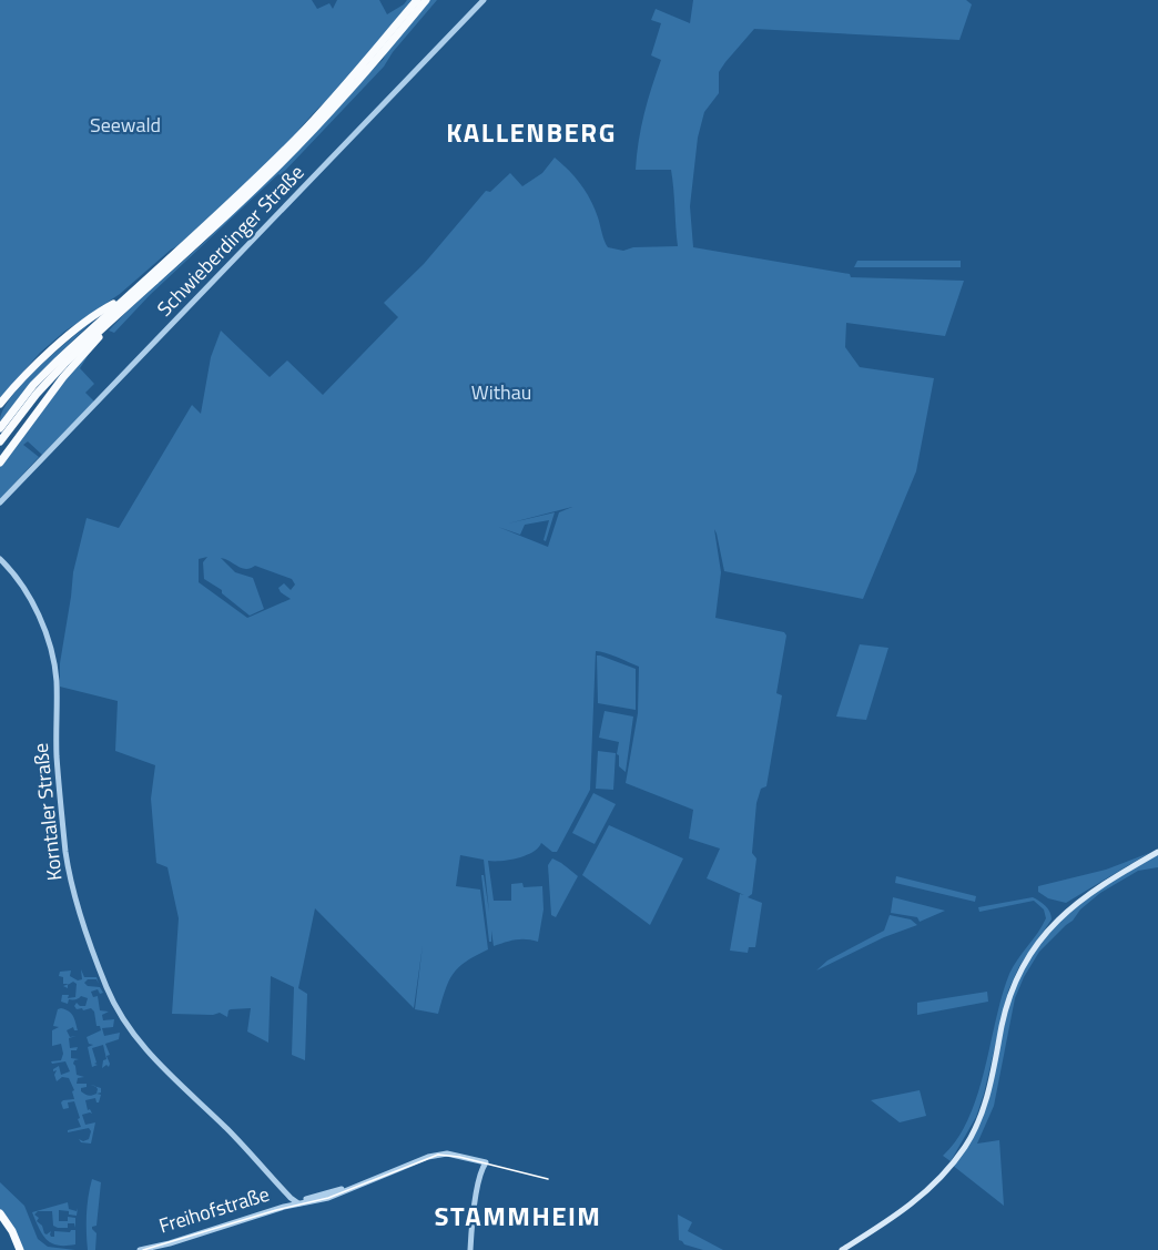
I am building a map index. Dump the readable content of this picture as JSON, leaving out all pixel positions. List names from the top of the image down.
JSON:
{
  "streets": {
    "street": ["Schwieberdinger Straße", "Korntaler Straße", "Freihofstraße"]
  },
  "crossings": [
    ["Korntaler Straße", "Freihofstraße"]
  ],
  "districts": ["KALLENBERG", "STAMMHEIM"],
  "parks": ["Seewald", "Withau"]
}
